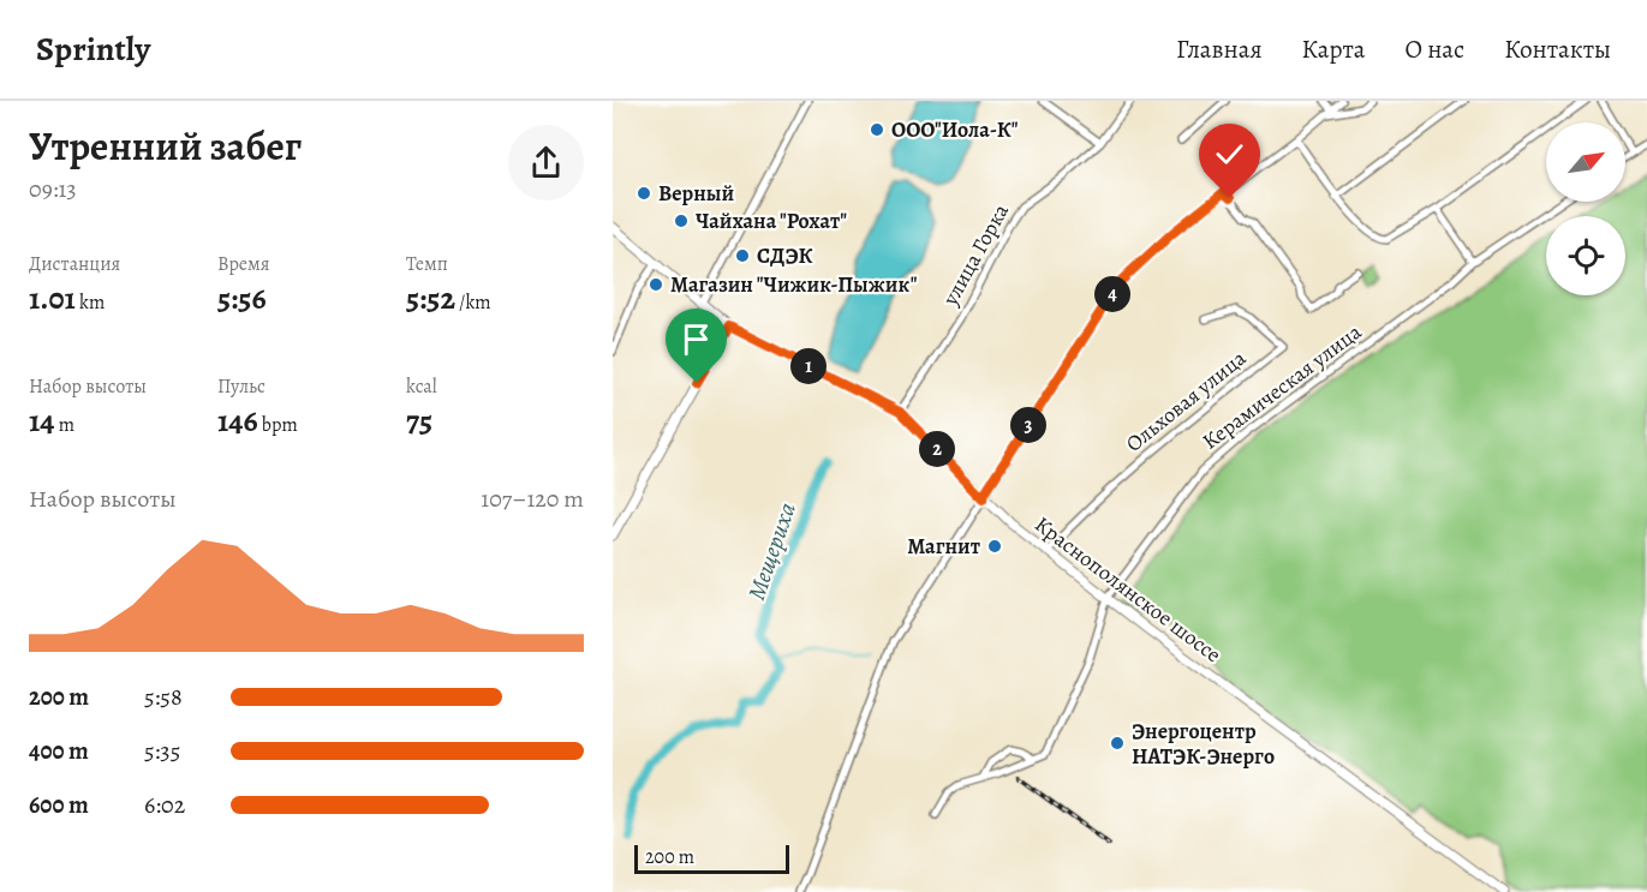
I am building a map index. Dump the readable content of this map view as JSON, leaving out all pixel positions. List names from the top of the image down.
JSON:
{
  "streets": {
    "main road": ["Краснополянское шоссе"],
    "street": ["улица Горка", "Керамическая улица", "Ольховая улица"]
  },
  "crossings": [
    ["улица Горка", "Краснополянское шоссе"],
    ["Керамическая улица", "Краснополянское шоссе"],
    ["Ольховая улица", "Краснополянское шоссе"]
  ],
  "water": ["Мещериха"],
  "places": [
    "ООО\"Иола-К\"",
    "Верный",
    "Чайхана \"Рохат\"",
    "СДЭК",
    "Магазин \"Чижик-Пыжик\"",
    "Магнит",
    "Энергоцентр НАТЭК-Энерго"
  ],
  "scale_bar": "200 m",
  "north": "top right",
  "page": {
    "header": "Sprintly",
    "nav": [
      "Главная",
      "Карта",
      "О нас",
      "Контакты"
    ],
    "heading": ["Утренний забег", "09:13"],
    "stats": [
      ["Дистанция", "1.01 km"],
      ["Время", "5:56"],
      ["Темп", "5:52 /km"],
      ["Набор высоты", "14 m"],
      ["Пульс", "146 bpm"],
      ["kcal", "75"]
    ],
    "pins": [
      "4",
      "1",
      "3",
      "2"
    ],
    "chart": ["Набор высоты", "107–120 m"],
    "list": [
      {
        "name": "200 m",
        "note": "5:58"
      },
      {
        "name": "400 m",
        "note": "5:35"
      },
      {
        "name": "600 m",
        "note": "6:02"
      }
    ],
    "scale": "200 m"
  }
}
